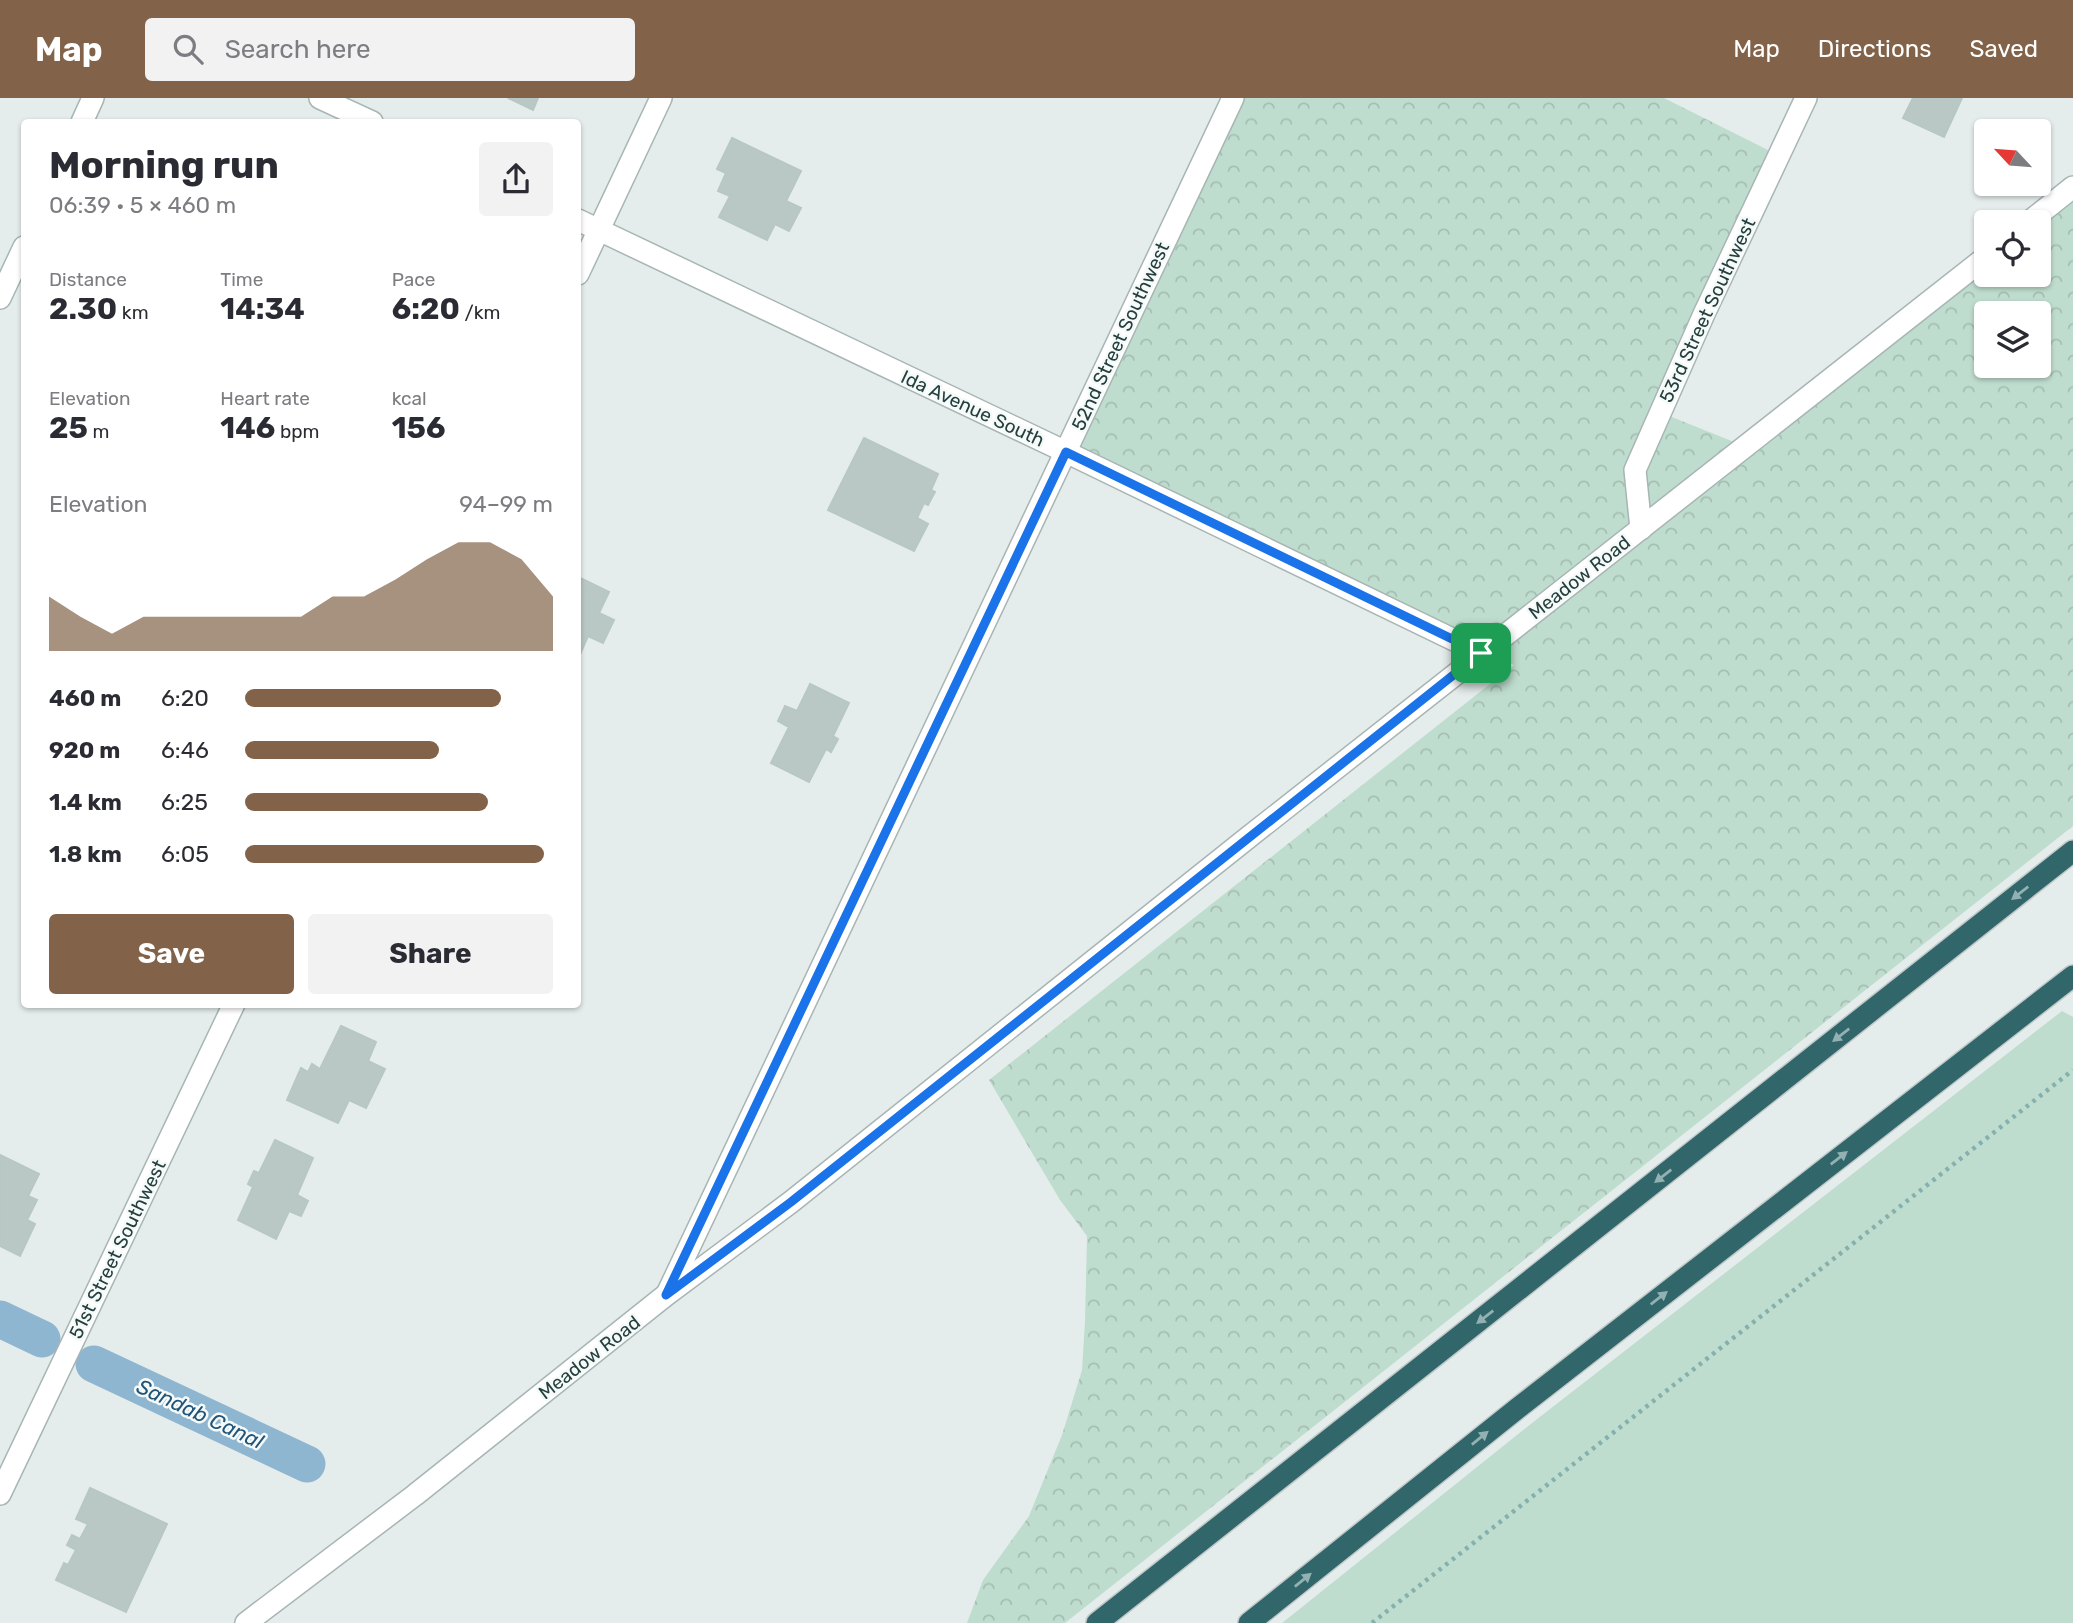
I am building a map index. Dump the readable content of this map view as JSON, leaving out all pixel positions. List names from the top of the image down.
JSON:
{
  "streets": {
    "street": [
      "53rd Street Southwest",
      "52nd Street Southwest",
      "Ida Avenue South",
      "Meadow Road",
      "51st Street Southwest"
    ]
  },
  "crossings": [
    ["53rd Street Southwest", "Meadow Road"],
    ["52nd Street Southwest", "Ida Avenue South"],
    ["52nd Street Southwest", "Meadow Road"],
    ["Ida Avenue South", "Meadow Road"]
  ],
  "water": ["Sandab Canal"],
  "north": "top left",
  "page": {
    "header": "Map",
    "search": "Search here",
    "nav": ["Map", "Directions", "Saved"],
    "heading": ["Morning run", "06:39 · 5 × 460 m"],
    "stats": [
      ["Distance", "2.30 km"],
      ["Time", "14:34"],
      ["Pace", "6:20 /km"],
      ["Elevation", "25 m"],
      ["Heart rate", "146 bpm"],
      ["kcal", "156"]
    ],
    "chart": ["Elevation", "94–99 m"],
    "list": [
      {
        "name": "460 m",
        "note": "6:20"
      },
      {
        "name": "920 m",
        "note": "6:46"
      },
      {
        "name": "1.4 km",
        "note": "6:25"
      },
      {
        "name": "1.8 km",
        "note": "6:05"
      }
    ],
    "buttons": ["Save", "Share"]
  }
}
